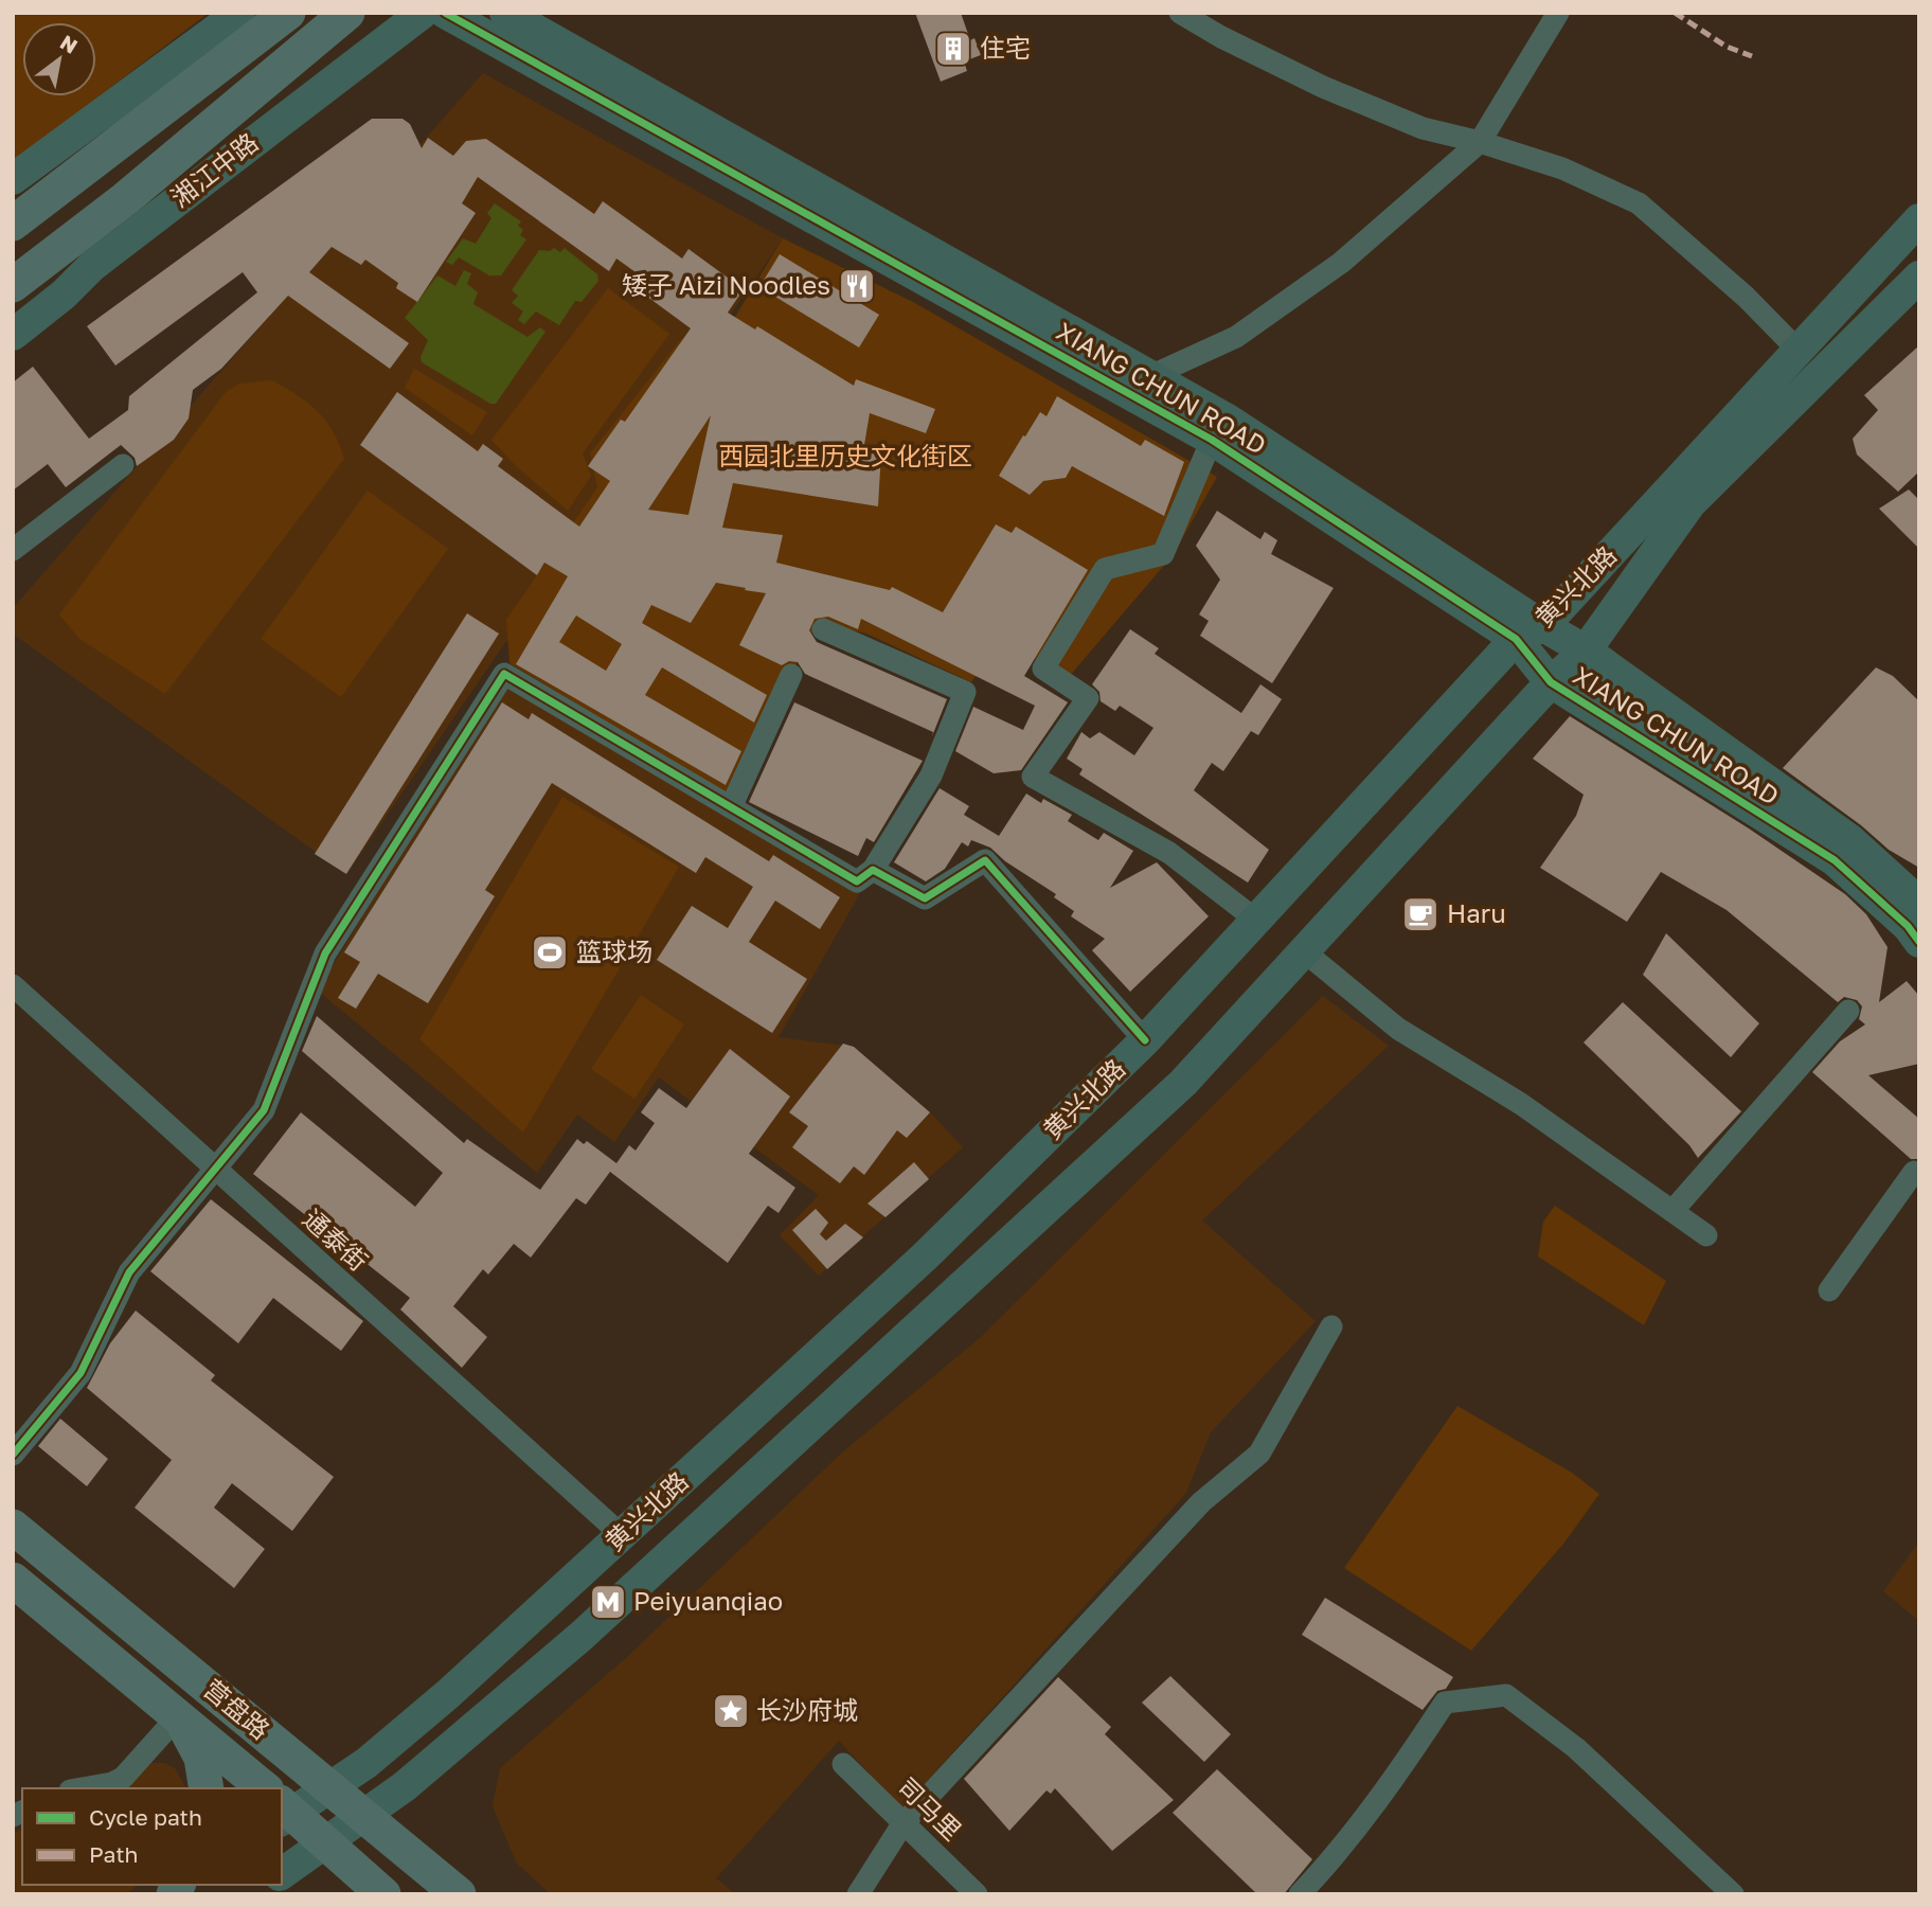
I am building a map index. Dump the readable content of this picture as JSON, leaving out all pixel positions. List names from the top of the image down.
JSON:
{
  "streets": {
    "main road": [
      "湘江中路",
      "XIANG CHUN ROAD",
      "黄兴北路",
      "营盘路"
    ],
    "street": ["通泰街", "司马里"]
  },
  "crossings": [
    ["XIANG CHUN ROAD", "黄兴北路"],
    ["黄兴北路", "通泰街"],
    ["黄兴北路", "营盘路"]
  ],
  "parks": ["西园北里历史文化街区"],
  "places": {
    "building": ["住宅"],
    "restaurant": ["矮子 Aizi Noodles"],
    "cafe": ["Haru"],
    "sports": ["篮球场"],
    "metro station": ["Peiyuanqiao"],
    "place": ["长沙府城"]
  },
  "legend": ["Cycle path", "Path"],
  "north": "top right"
}
